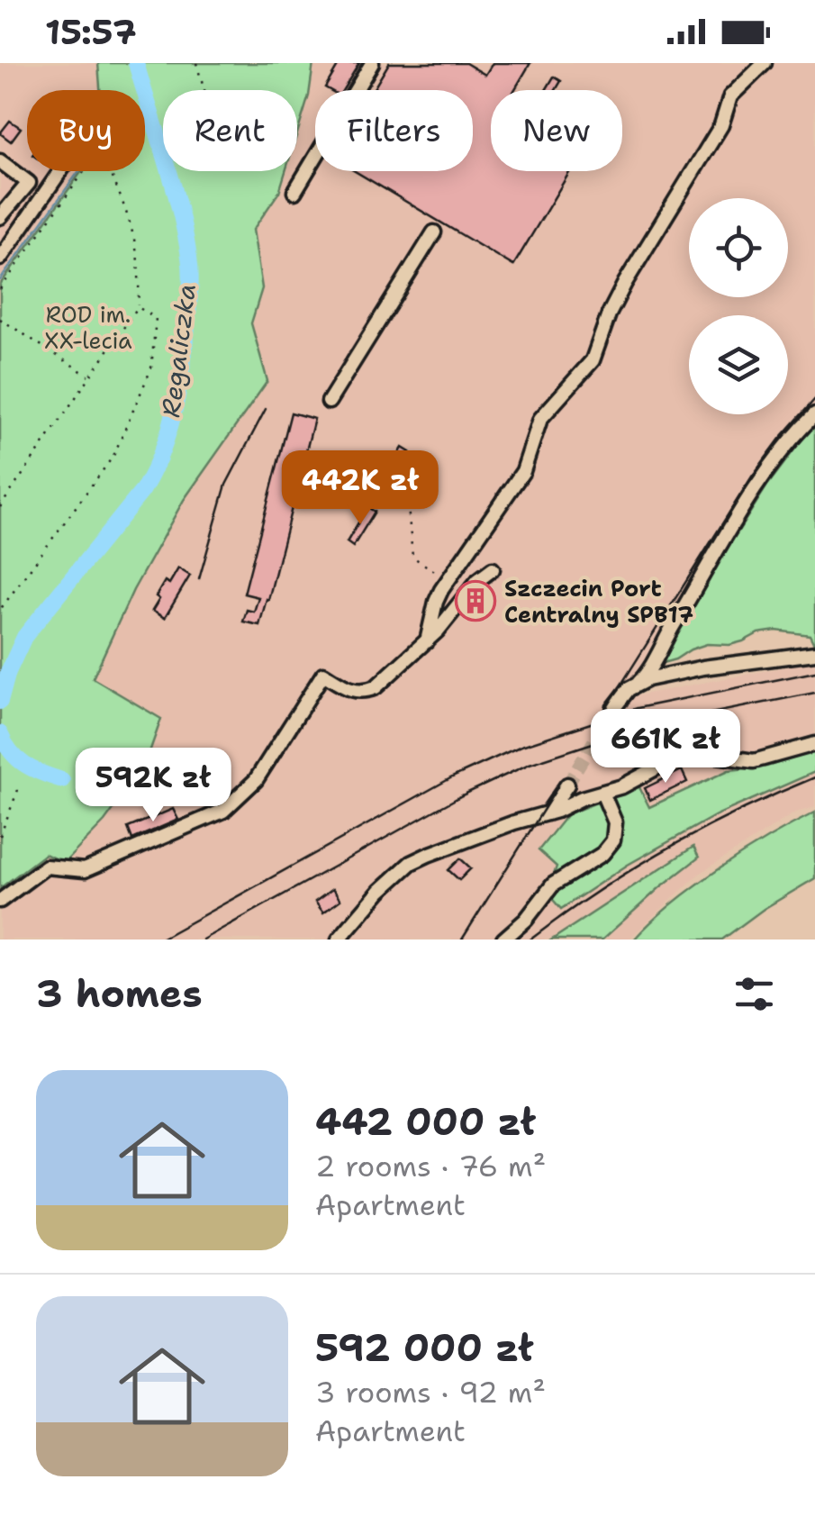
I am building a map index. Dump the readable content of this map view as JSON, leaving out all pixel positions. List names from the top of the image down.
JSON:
{
  "water": ["Regaliczka"],
  "parks": ["ROD im. XX-lecia"],
  "places": {
    "building": ["Szczecin Port Centralny SPB17"]
  },
  "page": {
    "status": "15:57",
    "chip": [
      "Buy",
      "Rent",
      "Filters",
      "New"
    ],
    "price": ["442K zł", "661K zł", "592K zł"],
    "heading": "3 homes",
    "list": [
      {
        "name": "442 000 zł",
        "note": "2 rooms · 76 m² · Apartment"
      },
      {
        "name": "592 000 zł",
        "note": "3 rooms · 92 m² · Apartment"
      }
    ]
  }
}
